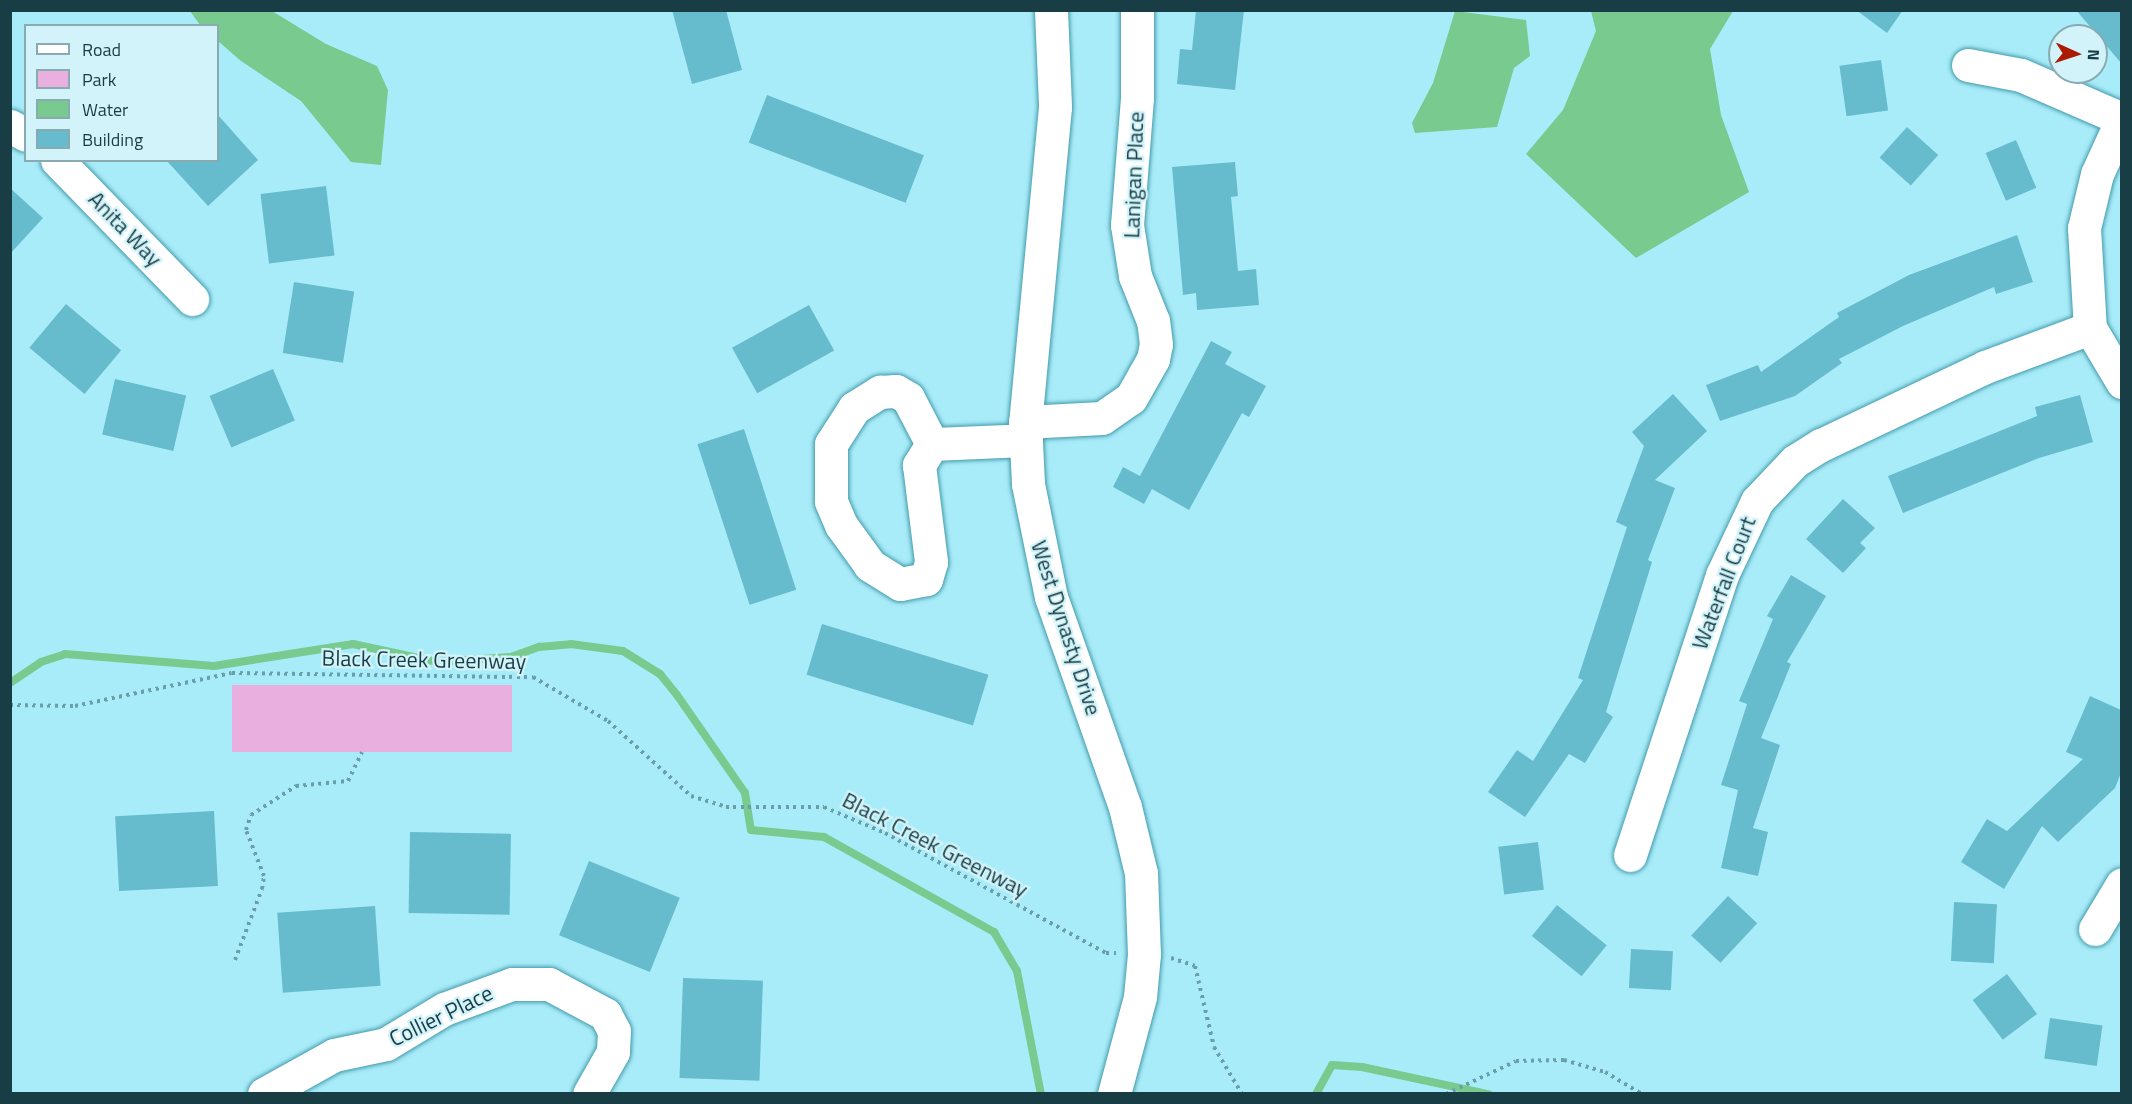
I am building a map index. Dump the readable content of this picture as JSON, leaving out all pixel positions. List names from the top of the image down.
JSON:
{
  "streets": {
    "street": [
      "Lanigan Place",
      "Anita Way",
      "Waterfall Court",
      "West Dynasty Drive",
      "Collier Place"
    ],
    "path": ["Black Creek Greenway"]
  },
  "crossings": [
    ["Lanigan Place", "West Dynasty Drive"]
  ],
  "legend": [
    "Road",
    "Park",
    "Water",
    "Building"
  ],
  "north": "right"
}
